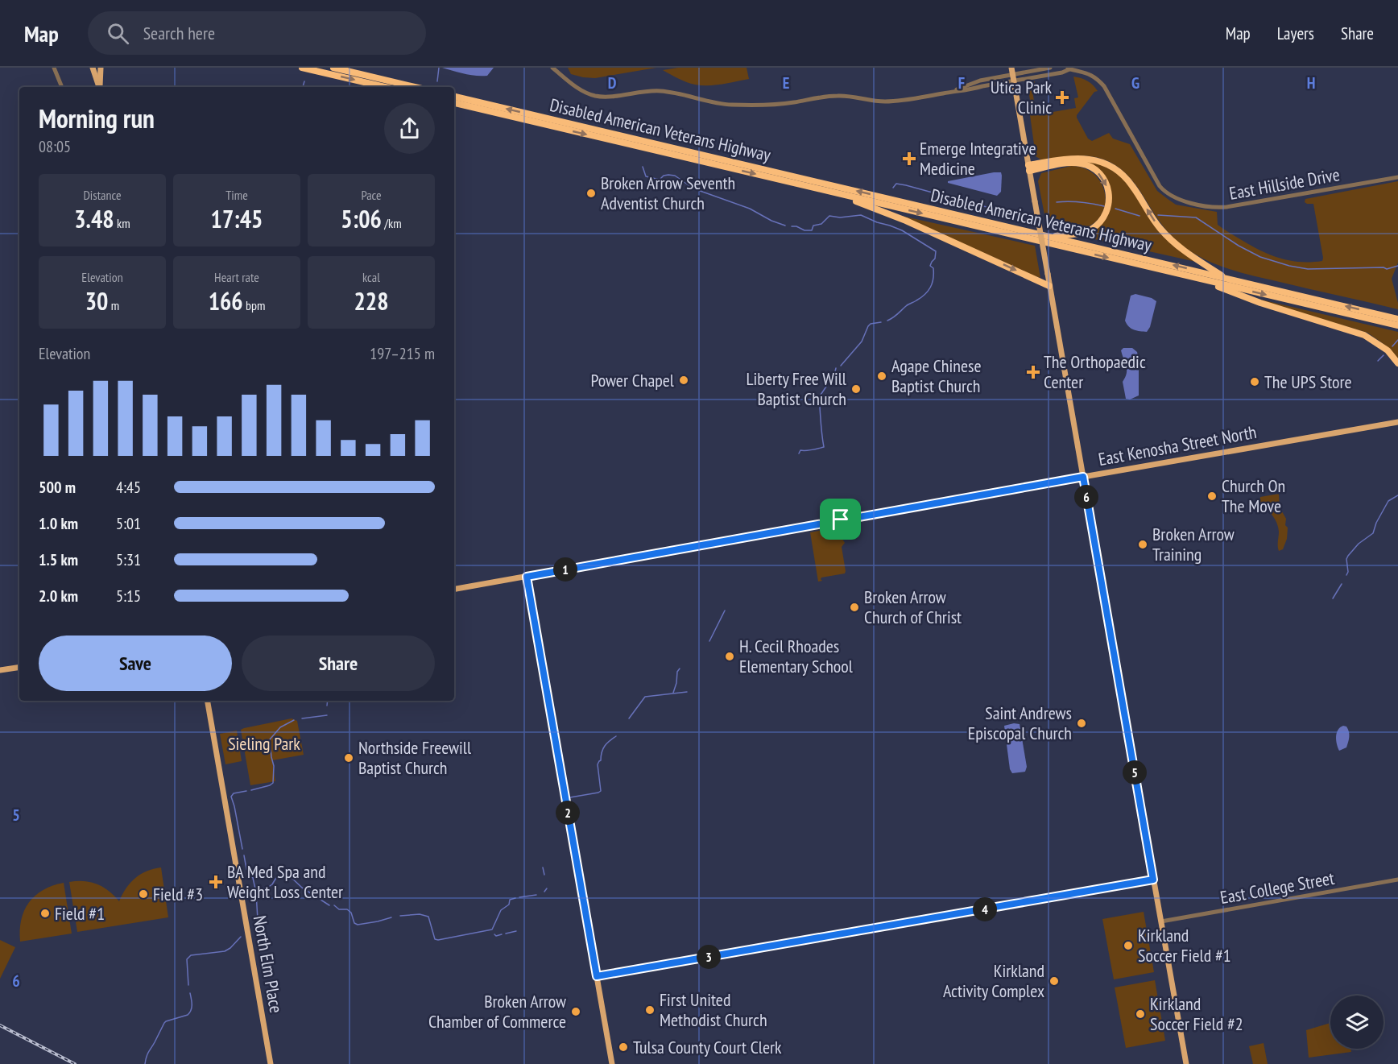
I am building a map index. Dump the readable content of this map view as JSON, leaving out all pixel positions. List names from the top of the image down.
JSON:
{
  "streets": {
    "highway": ["Disabled American Veterans Highway"],
    "main road": ["East Kenosha Street North", "North Elm Place"],
    "street": ["East Hillside Drive", "East College Street"]
  },
  "parks": ["Sieling Park"],
  "places": {
    "health": [
      "Utica Park Clinic",
      "Emerge Integrative Medicine",
      "The Orthopaedic Center",
      "BA Med Spa and Weight Loss Center"
    ],
    "other": [
      "Broken Arrow Seventh Adventist Church",
      "Agape Chinese Baptist Church",
      "Power Chapel",
      "The UPS Store",
      "Liberty Free Will Baptist Church",
      "Church On The Move",
      "Broken Arrow Training",
      "Broken Arrow Church of Christ",
      "H. Cecil Rhoades Elementary School",
      "Saint Andrews Episcopal Church",
      "Northside Freewill Baptist Church",
      "Field #3",
      "Field #1",
      "Kirkland Soccer Field #1",
      "Kirkland Activity Complex",
      "First United Methodist Church",
      "Broken Arrow Chamber of Commerce",
      "Kirkland Soccer Field #2",
      "Tulsa County Court Clerk"
    ]
  },
  "page": {
    "header": "Map",
    "search": "Search here",
    "nav": ["Map", "Layers", "Share"],
    "heading": ["Morning run", "08:05"],
    "stats": [
      ["Distance", "3.48 km"],
      ["Time", "17:45"],
      ["Pace", "5:06 /km"],
      ["Elevation", "30 m"],
      ["Heart rate", "166 bpm"],
      ["kcal", "228"]
    ],
    "chart": ["Elevation", "197–215 m"],
    "list": [
      {
        "name": "500 m",
        "note": "4:45"
      },
      {
        "name": "1.0 km",
        "note": "5:01"
      },
      {
        "name": "1.5 km",
        "note": "5:31"
      },
      {
        "name": "2.0 km",
        "note": "5:15"
      }
    ],
    "pins": [
      "6",
      "1",
      "5",
      "2",
      "4",
      "3"
    ],
    "buttons": ["Save", "Share"]
  },
  "grid": {
    "columns": [
      "D",
      "E",
      "F",
      "G",
      "H"
    ],
    "rows": ["5", "6"]
  }
}
